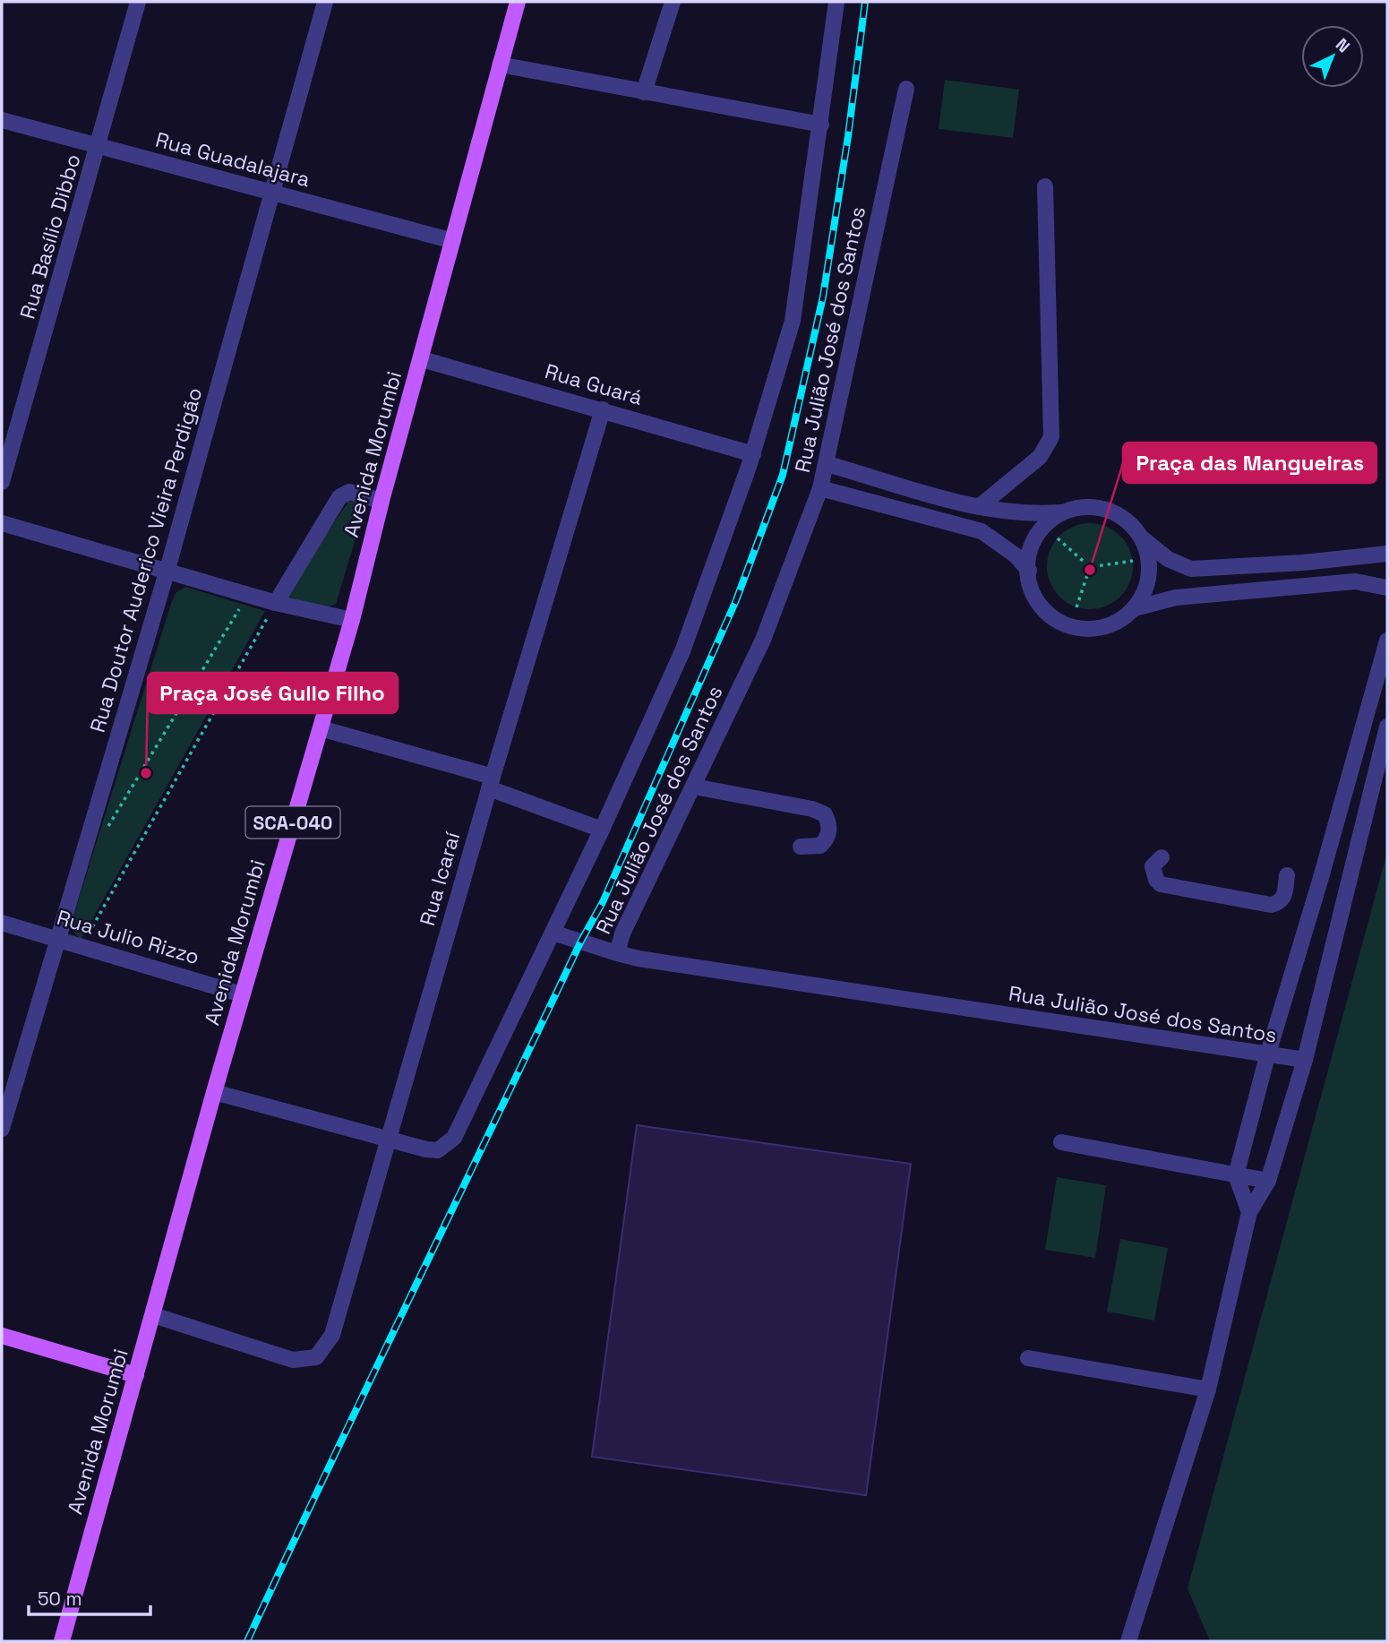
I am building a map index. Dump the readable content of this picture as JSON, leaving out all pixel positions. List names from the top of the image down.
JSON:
{
  "streets": {
    "main road": ["Avenida Morumbi", "SCA-040"],
    "street": [
      "Rua Guadalajara",
      "Rua Basílio Dibbo",
      "Rua Julião José dos Santos",
      "Rua Guará",
      "Rua Doutor Auderico Vieira Perdigão",
      "Rua Icaraí",
      "Rua Julio Rizzo"
    ]
  },
  "crossings": [
    ["Rua Guadalajara", "Rua Basílio Dibbo"],
    ["Rua Guadalajara", "Avenida Morumbi"],
    ["Rua Guadalajara", "Rua Doutor Auderico Vieira Perdigão"],
    ["Rua Guará", "Avenida Morumbi"],
    ["Rua Guará", "Rua Icaraí"],
    ["Avenida Morumbi", "Rua Icaraí"],
    ["Avenida Morumbi", "Rua Julio Rizzo"],
    ["Rua Doutor Auderico Vieira Perdigão", "Rua Julio Rizzo"]
  ],
  "places": ["Praça das Mangueiras", "Praça José Gullo Filho"],
  "scale_bar": "50 m",
  "north": "top right"
}
